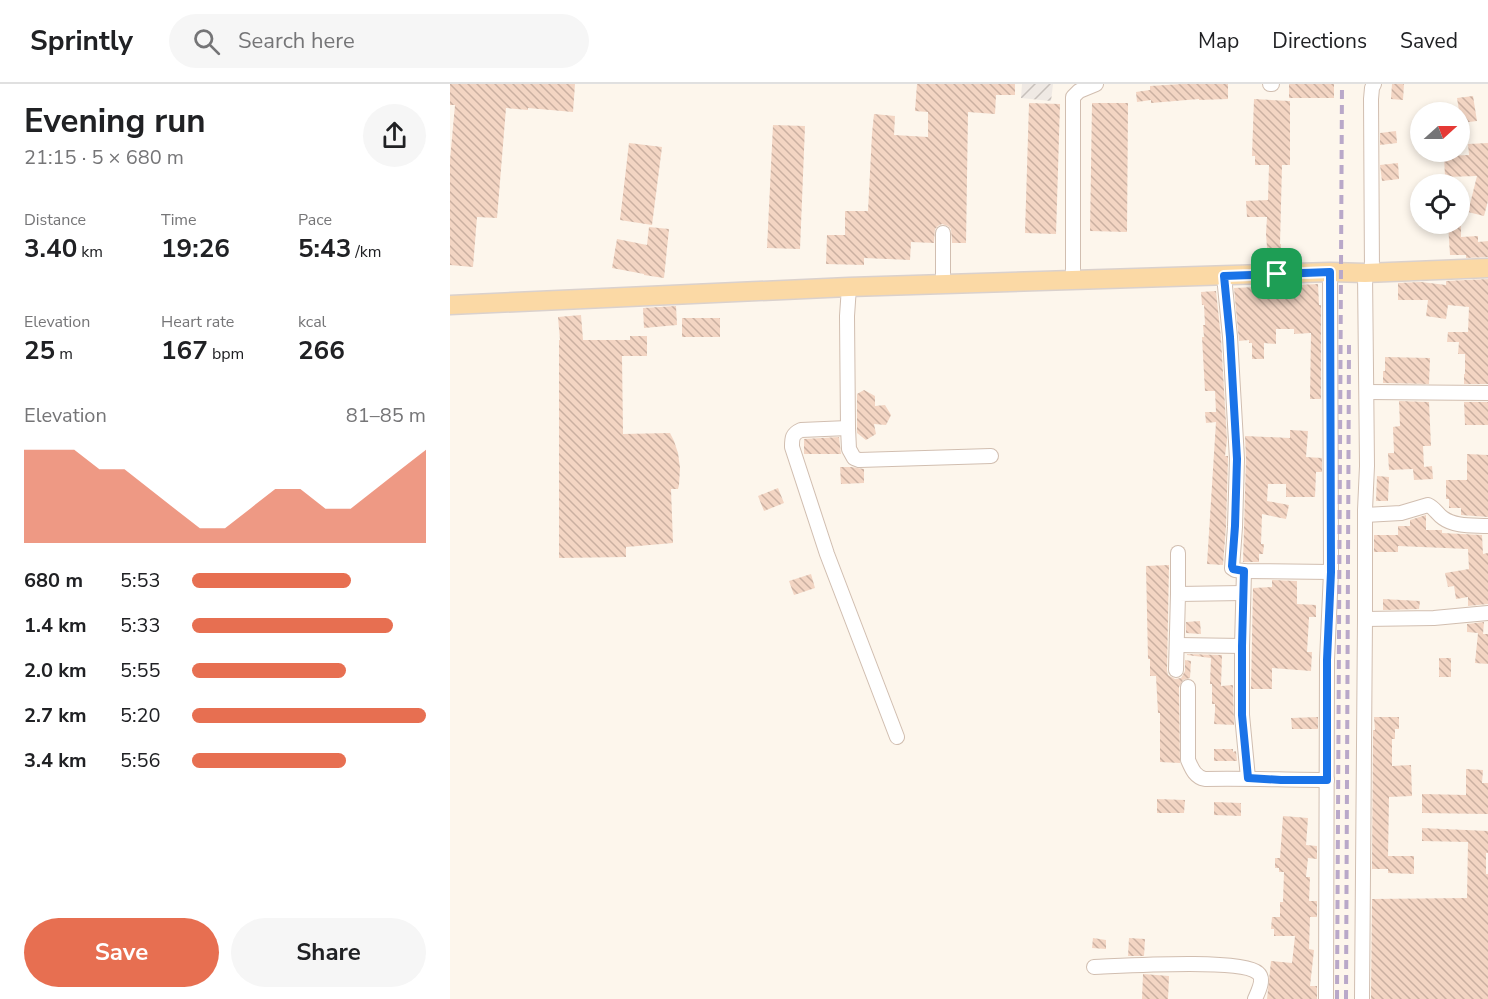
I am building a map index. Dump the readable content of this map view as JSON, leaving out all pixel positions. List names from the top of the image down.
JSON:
{
  "north": "right",
  "page": {
    "header": "Sprintly",
    "search": "Search here",
    "nav": ["Map", "Directions", "Saved"],
    "heading": ["Evening run", "21:15 · 5 × 680 m"],
    "stats": [
      ["Distance", "3.40 km"],
      ["Time", "19:26"],
      ["Pace", "5:43 /km"],
      ["Elevation", "25 m"],
      ["Heart rate", "167 bpm"],
      ["kcal", "266"]
    ],
    "chart": ["Elevation", "81–85 m"],
    "list": [
      {
        "name": "680 m",
        "note": "5:53"
      },
      {
        "name": "1.4 km",
        "note": "5:33"
      },
      {
        "name": "2.0 km",
        "note": "5:55"
      },
      {
        "name": "2.7 km",
        "note": "5:20"
      },
      {
        "name": "3.4 km",
        "note": "5:56"
      }
    ],
    "buttons": ["Save", "Share"]
  }
}
